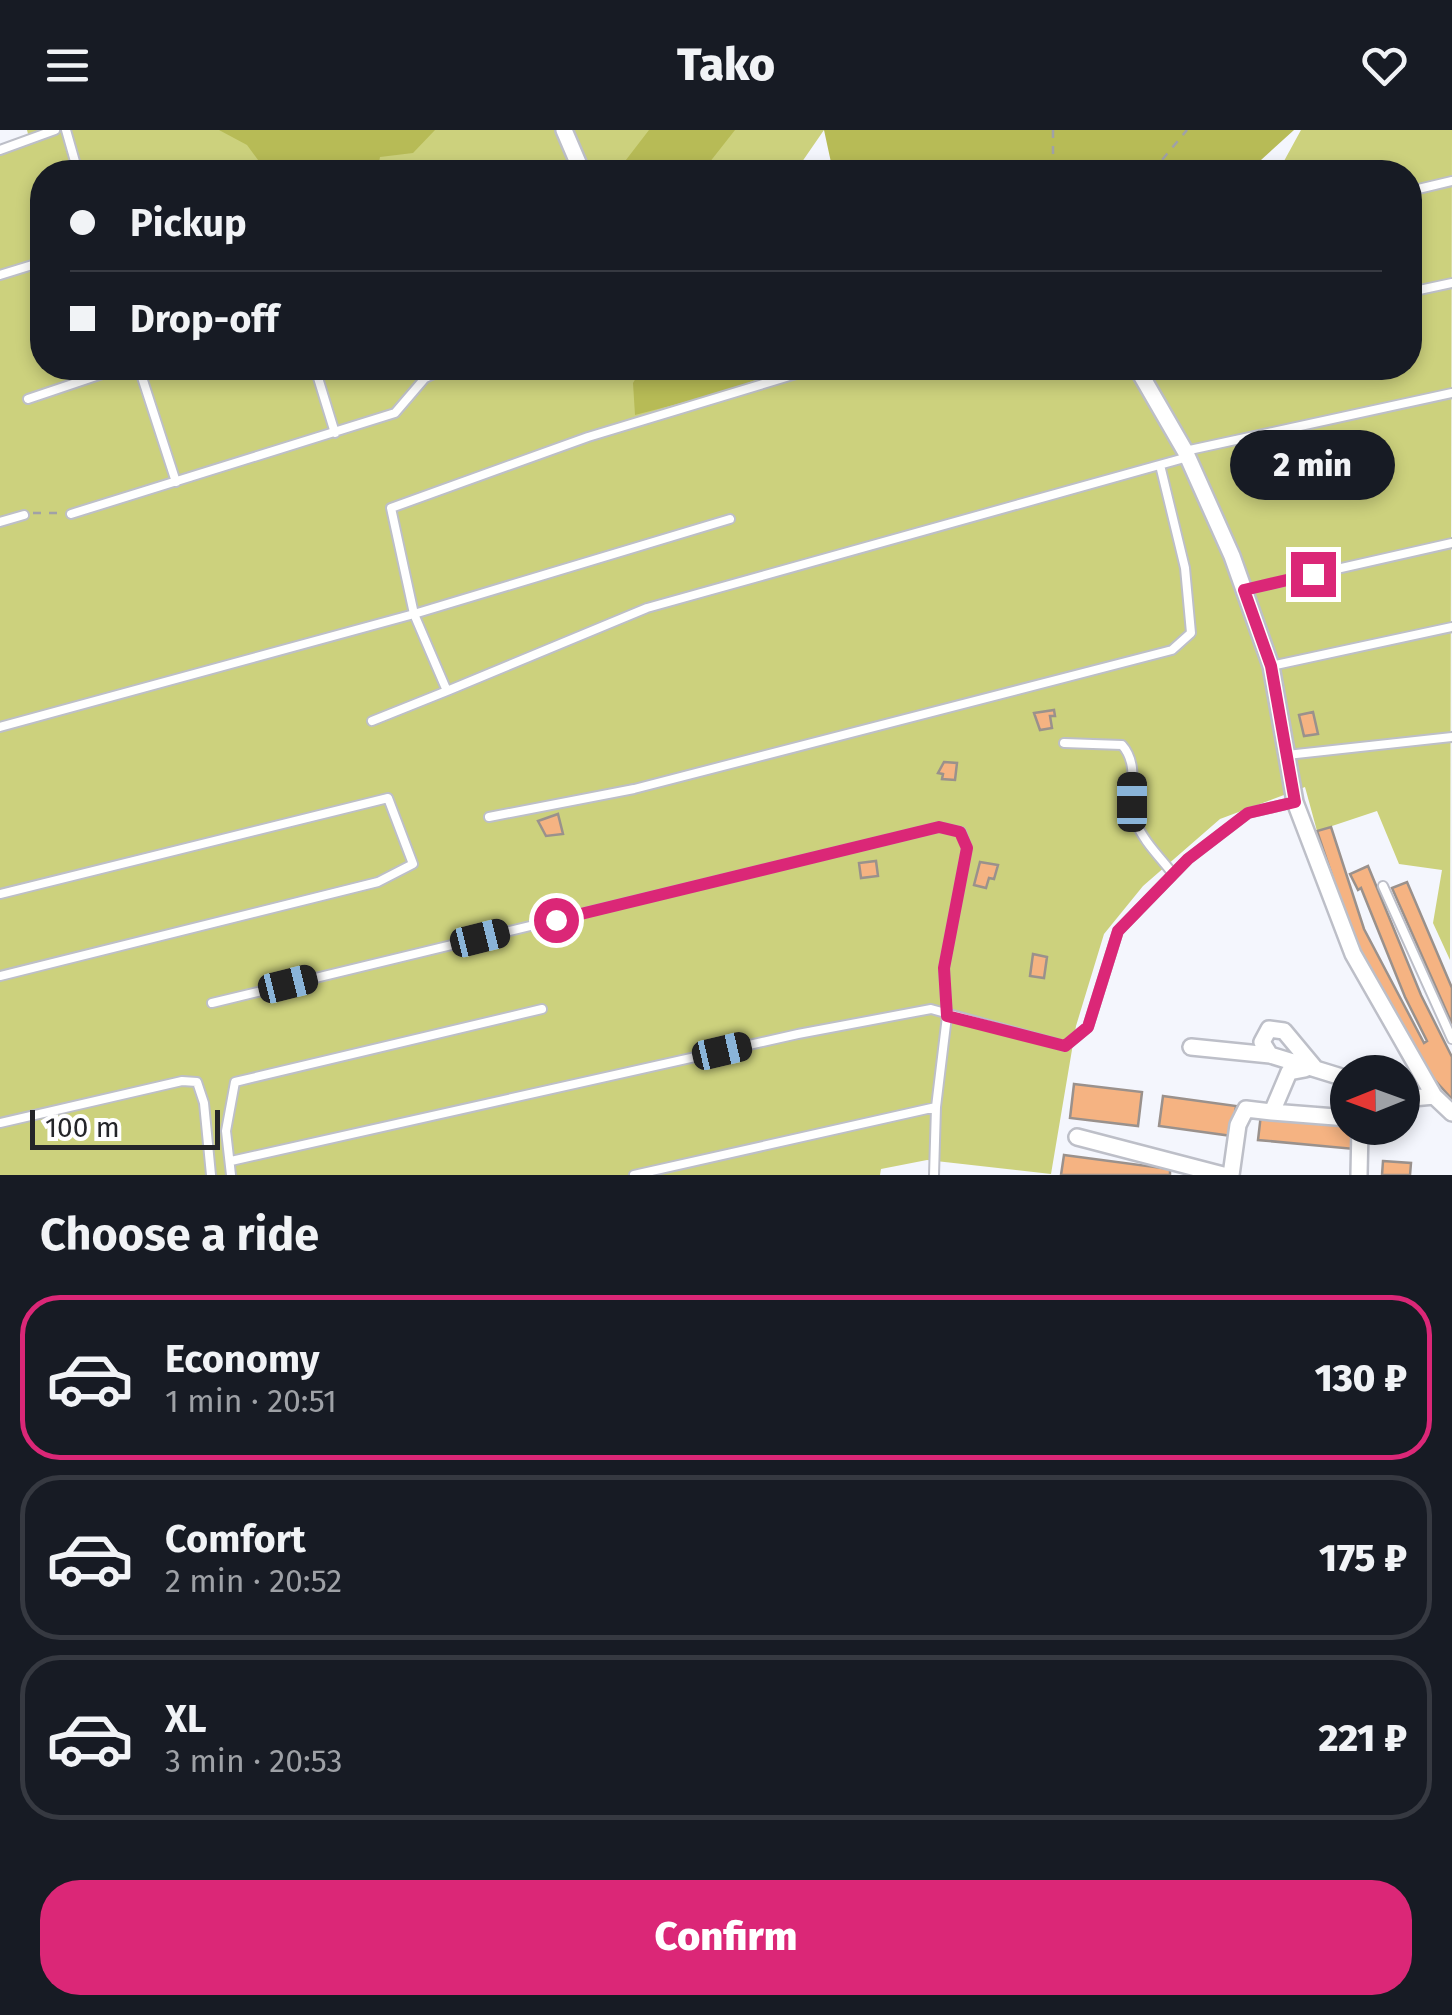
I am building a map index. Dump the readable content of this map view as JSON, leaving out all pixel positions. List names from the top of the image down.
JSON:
{
  "scale_bar": "100 m",
  "north": "left",
  "page": {
    "header": "Tako",
    "banner": ["Pickup", "Drop-off"],
    "bubble": "2 min",
    "scale": "100 m",
    "heading": "Choose a ride",
    "list": [
      {
        "name": "Economy",
        "note": "1 min · 20:51",
        "value": "130 ₽"
      },
      {
        "name": "Comfort",
        "note": "2 min · 20:52",
        "value": "175 ₽"
      },
      {
        "name": "XL",
        "note": "3 min · 20:53",
        "value": "221 ₽"
      }
    ],
    "buttons": "Confirm"
  }
}
